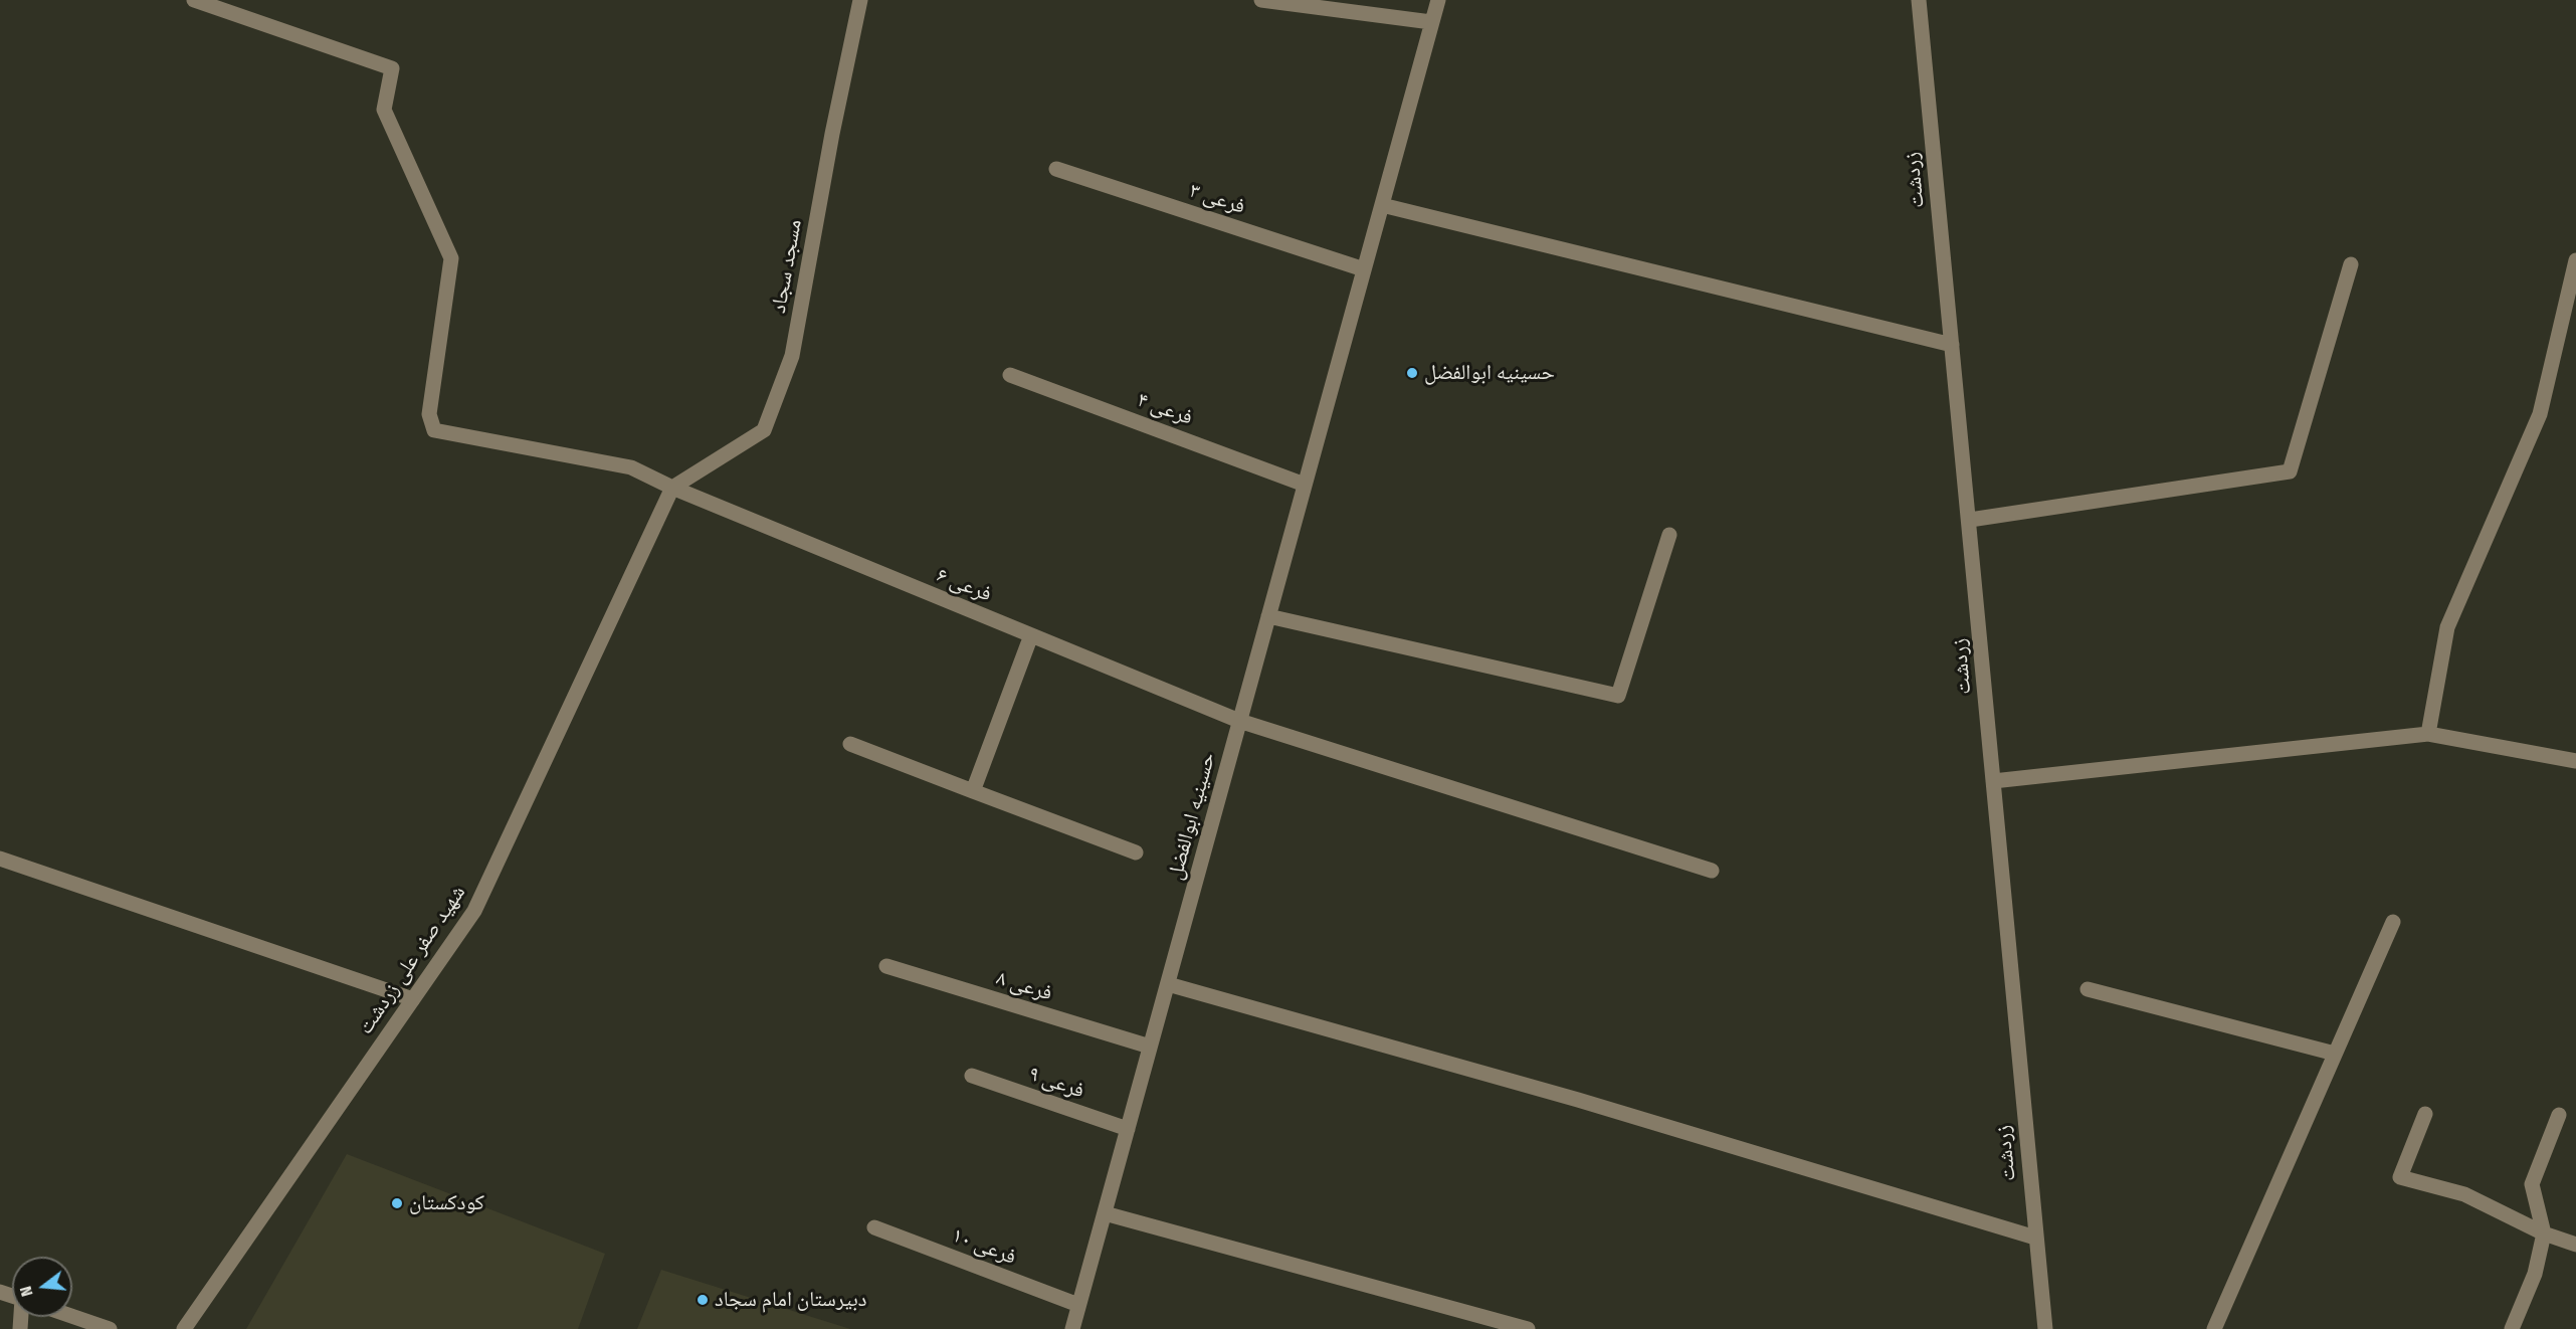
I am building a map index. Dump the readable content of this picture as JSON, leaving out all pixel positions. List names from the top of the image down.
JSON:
{
  "streets": {
    "street": [
      "زردشت",
      "فرعی ۳",
      "مسجد سجاد",
      "فرعی ۴",
      "فرعی ۶",
      "حسینیه ابوالفضل",
      "شهید صفر علی زردشت",
      "فرعی ۸",
      "فرعی ۹",
      "فرعی ۱۰"
    ]
  },
  "crossings": [
    ["فرعی ۳", "حسینیه ابوالفضل"],
    ["مسجد سجاد", "فرعی ۶"],
    ["مسجد سجاد", "شهید صفر علی زردشت"],
    ["فرعی ۴", "حسینیه ابوالفضل"],
    ["فرعی ۶", "حسینیه ابوالفضل"],
    ["فرعی ۶", "شهید صفر علی زردشت"],
    ["حسینیه ابوالفضل", "فرعی ۸"],
    ["حسینیه ابوالفضل", "فرعی ۹"],
    ["حسینیه ابوالفضل", "فرعی ۱۰"]
  ],
  "places": ["حسینیه ابوالفضل", "کودکستان", "دبیرستان امام سجاد"],
  "north": "left"
}
